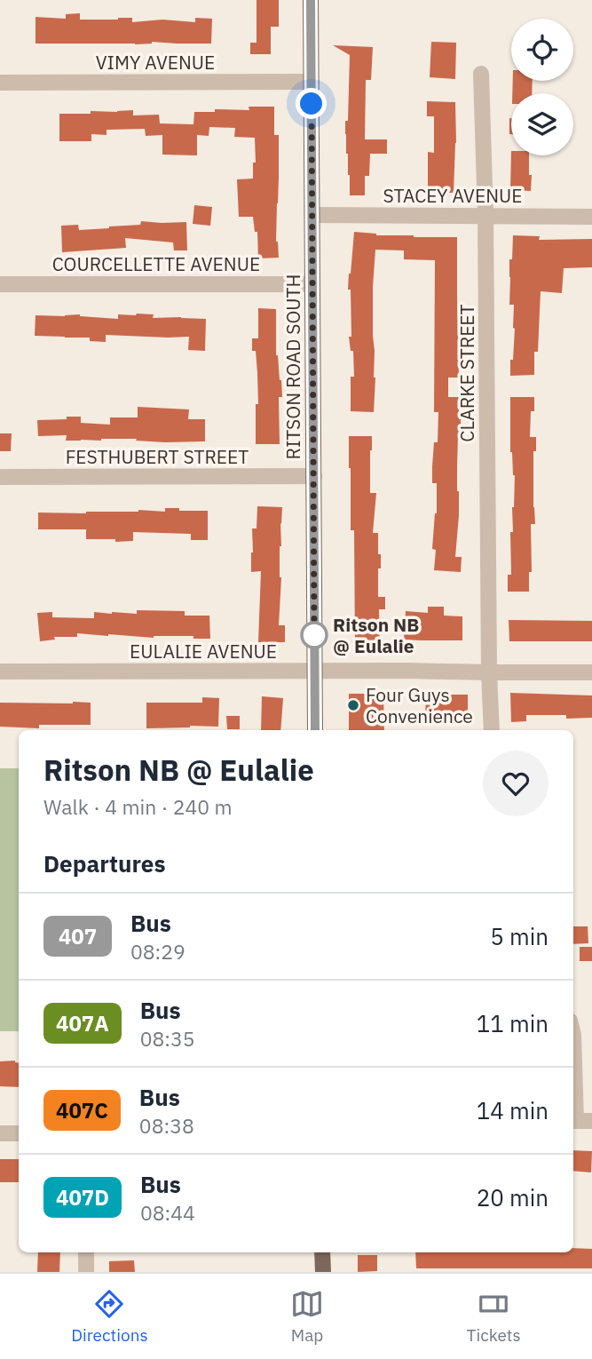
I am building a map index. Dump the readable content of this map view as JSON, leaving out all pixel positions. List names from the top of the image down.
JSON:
{
  "streets": {
    "main road": ["RITSON ROAD SOUTH"],
    "street": [
      "VIMY AVENUE",
      "STACEY AVENUE",
      "COURCELLETTE AVENUE",
      "CLARKE STREET",
      "FESTHUBERT STREET",
      "EULALIE AVENUE"
    ]
  },
  "crossings": [
    ["VIMY AVENUE", "RITSON ROAD SOUTH"],
    ["STACEY AVENUE", "RITSON ROAD SOUTH"],
    ["STACEY AVENUE", "CLARKE STREET"],
    ["COURCELLETTE AVENUE", "RITSON ROAD SOUTH"],
    ["RITSON ROAD SOUTH", "FESTHUBERT STREET"],
    ["RITSON ROAD SOUTH", "EULALIE AVENUE"],
    ["CLARKE STREET", "EULALIE AVENUE"]
  ],
  "places": ["Ritson NB @ Eulalie", "Four Guys Convenience"],
  "lines": ["bus line 407"],
  "page": {
    "heading": [
      ["Ritson NB @ Eulalie", "Walk · 4 min · 240 m"],
      "Departures"
    ],
    "list": [
      {
        "mark": "407",
        "name": "Bus",
        "note": "08:29",
        "value": "5 min"
      },
      {
        "mark": "407A",
        "name": "Bus",
        "note": "08:35",
        "value": "11 min"
      },
      {
        "mark": "407C",
        "name": "Bus",
        "note": "08:38",
        "value": "14 min"
      },
      {
        "mark": "407D",
        "name": "Bus",
        "note": "08:44",
        "value": "20 min"
      }
    ],
    "tabs": ["Directions", "Map", "Tickets"]
  }
}
